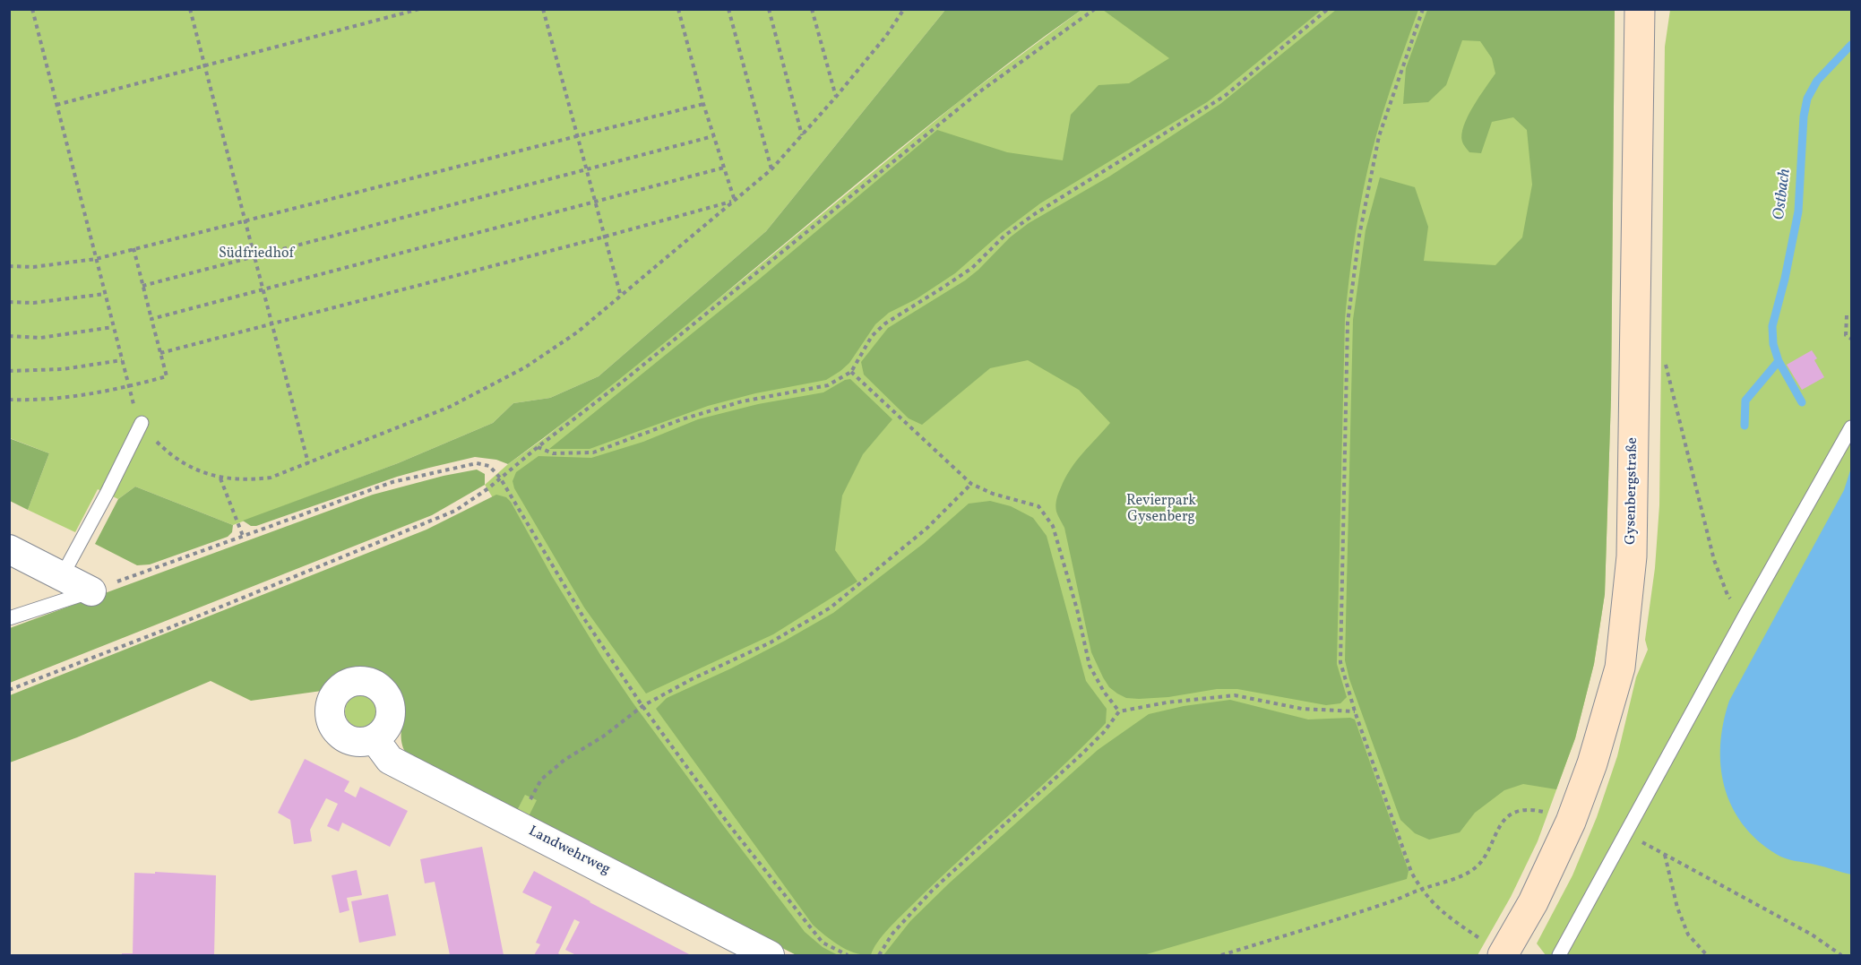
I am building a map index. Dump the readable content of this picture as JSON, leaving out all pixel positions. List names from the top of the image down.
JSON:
{
  "streets": {
    "street": ["Gysenbergstraße", "Landwehrweg"]
  },
  "water": ["Ostbach"],
  "parks": ["Südfriedhof", "Revierpark Gysenberg"]
}
